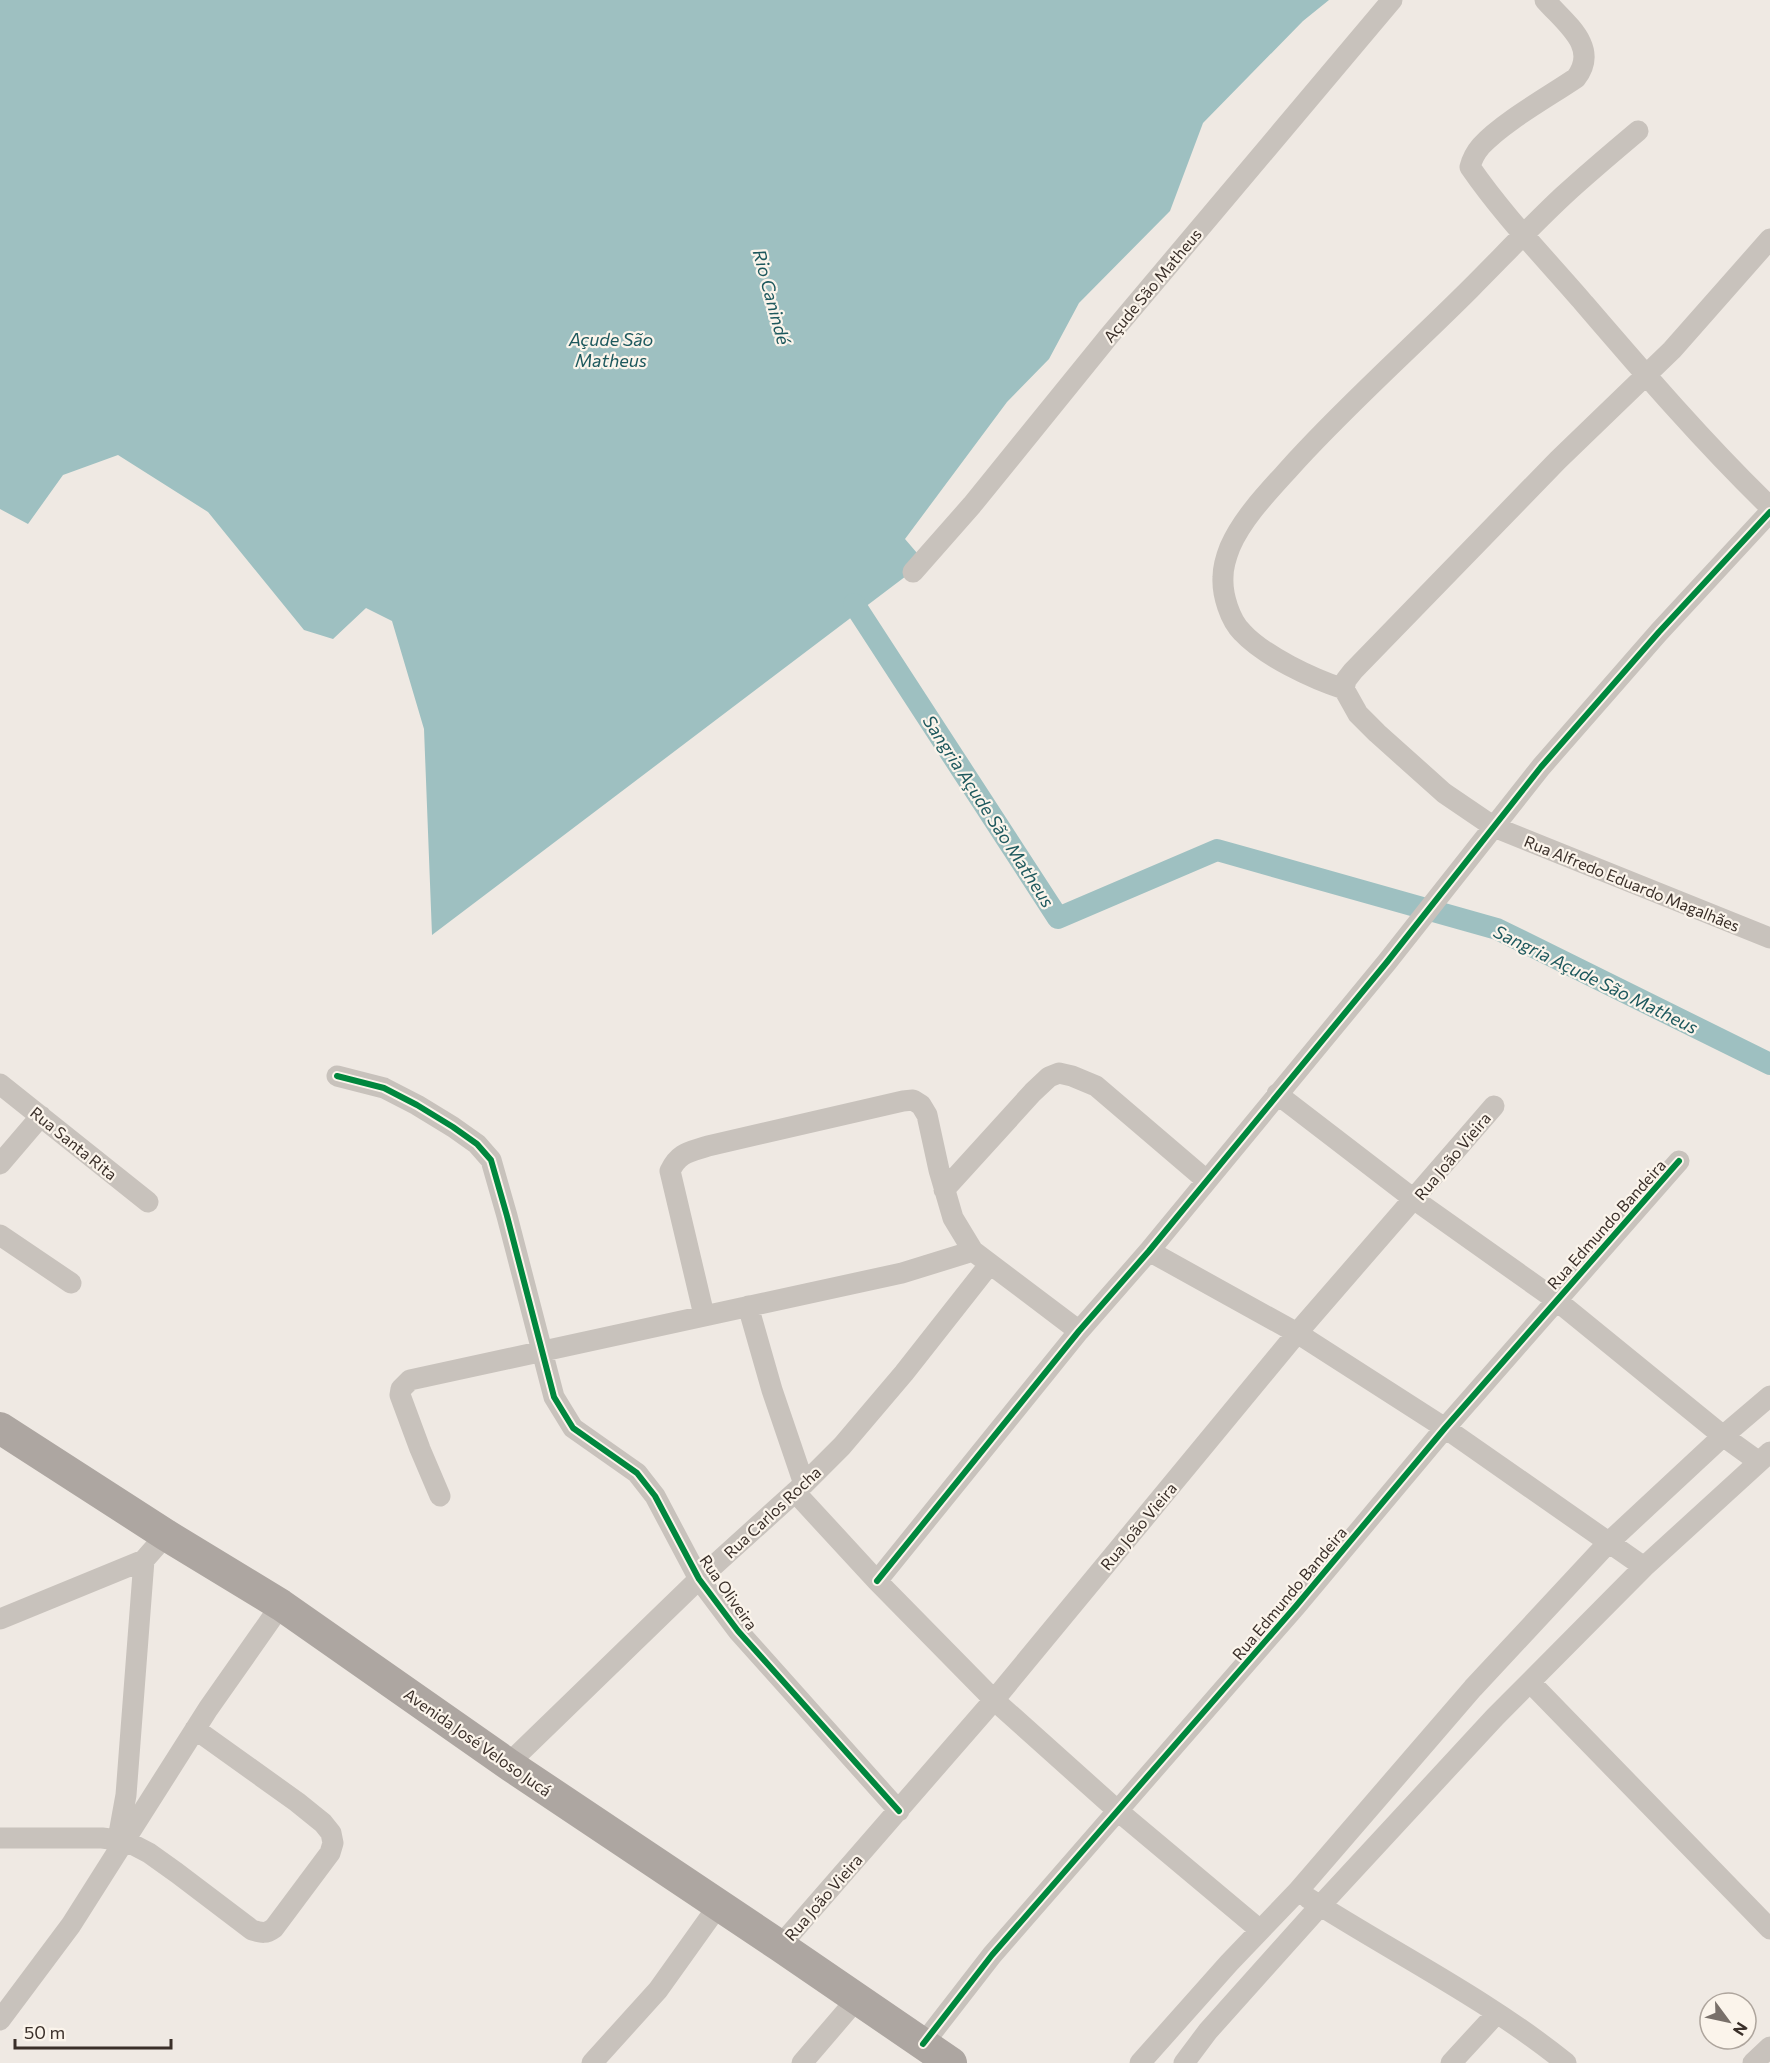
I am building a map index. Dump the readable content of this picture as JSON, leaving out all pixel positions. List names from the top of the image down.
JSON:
{
  "streets": {
    "main road": ["Avenida José Veloso Jucá"],
    "street": [
      "Açude São Matheus",
      "Rua Alfredo Eduardo Magalhães",
      "Rua Santa Rita",
      "Rua João Vieira",
      "Rua Edmundo Bandeira",
      "Rua Carlos Rocha",
      "Rua Oliveira"
    ]
  },
  "crossings": [
    ["Rua João Vieira", "Rua Oliveira"],
    ["Rua João Vieira", "Avenida José Veloso Jucá"],
    ["Rua Edmundo Bandeira", "Avenida José Veloso Jucá"],
    ["Rua Carlos Rocha", "Rua Oliveira"],
    ["Rua Carlos Rocha", "Avenida José Veloso Jucá"]
  ],
  "water": ["Rio Canindé", "Açude São Matheus", "Sangria Açude São Matheus"],
  "scale_bar": "50 m",
  "north": "bottom right"
}
